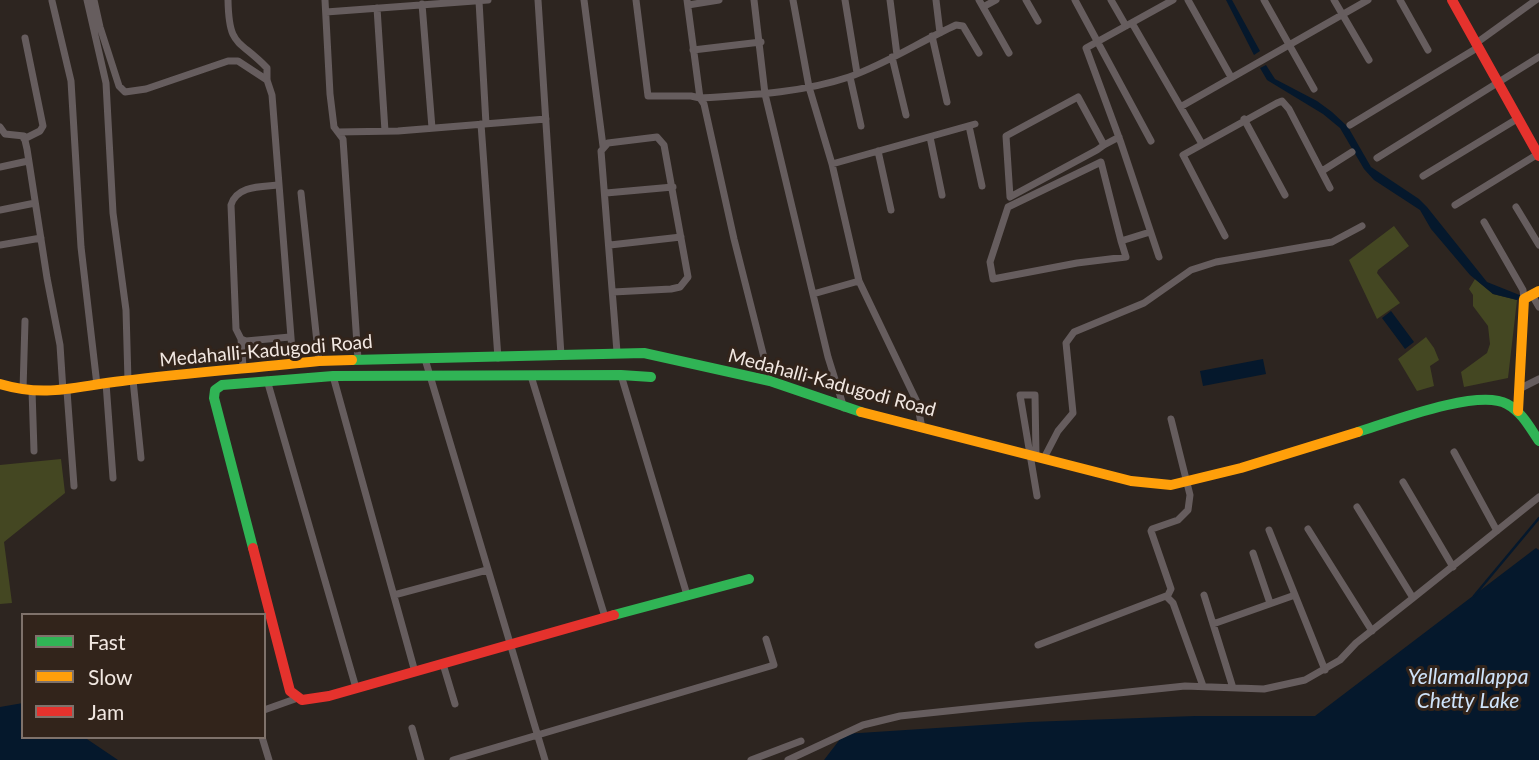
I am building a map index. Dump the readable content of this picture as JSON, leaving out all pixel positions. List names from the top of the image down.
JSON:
{
  "streets": {
    "street": ["Medahalli-Kadugodi Road"]
  },
  "water": ["Yellamallappa Chetty Lake"],
  "legend": ["Fast", "Slow", "Jam"]
}
